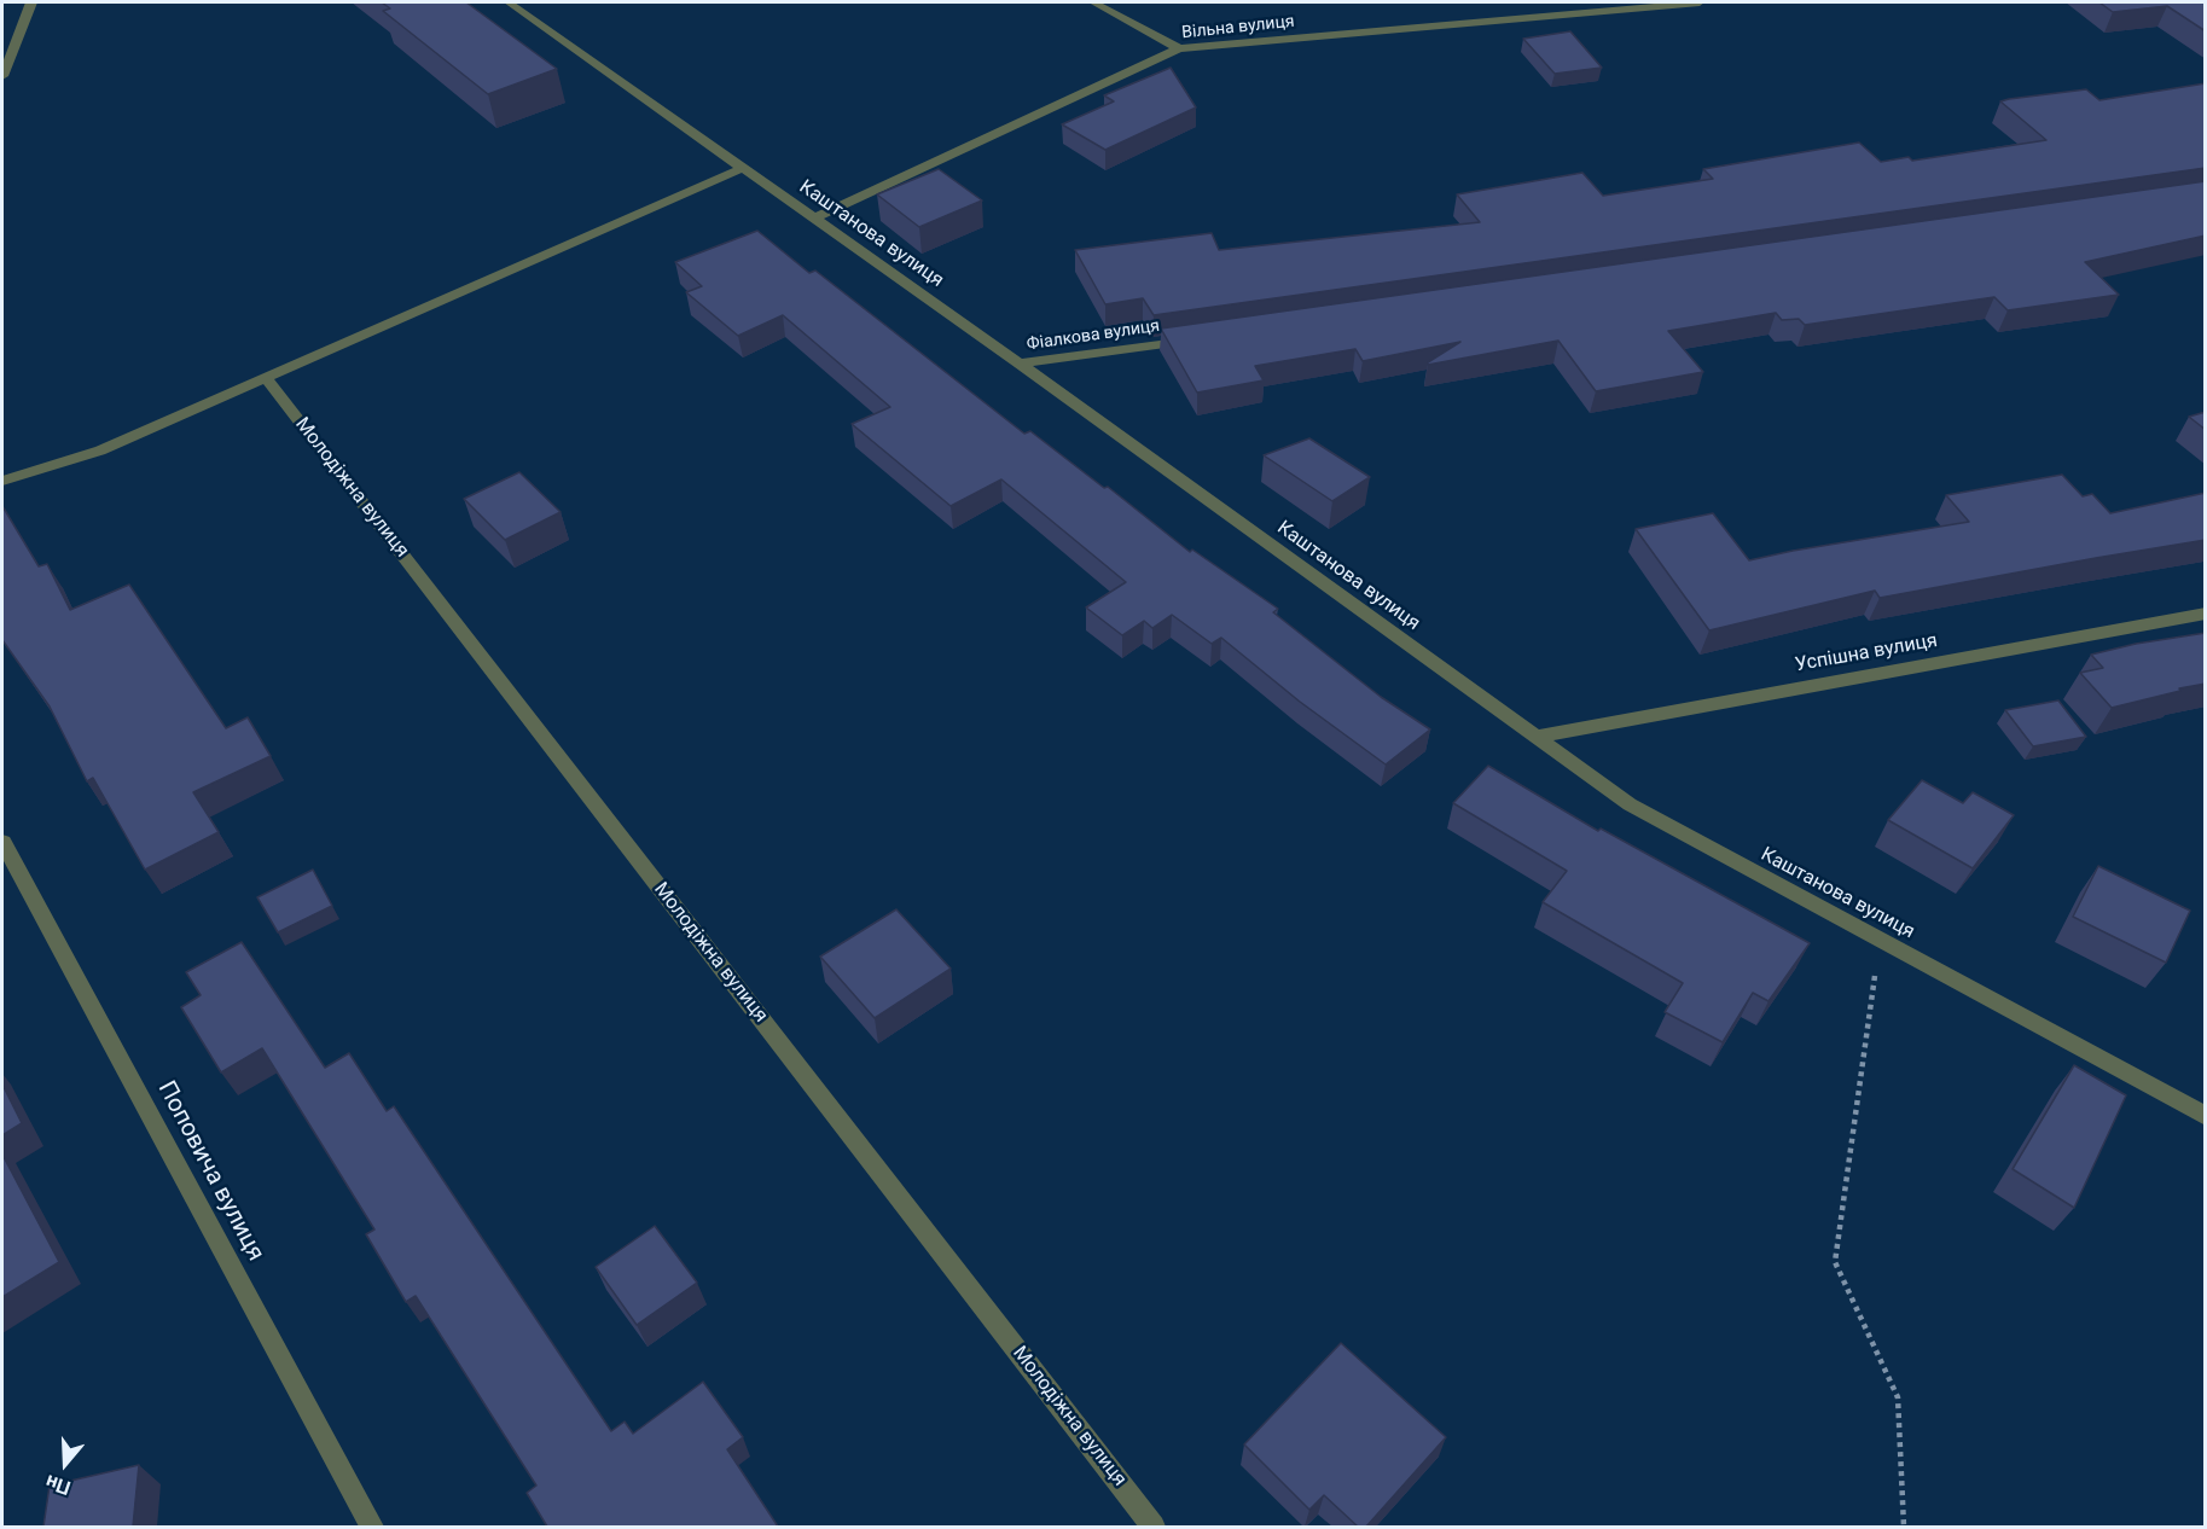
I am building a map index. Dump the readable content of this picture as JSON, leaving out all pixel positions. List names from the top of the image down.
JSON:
{
  "streets": {
    "street": [
      "Вільна вулиця",
      "Каштанова вулиця",
      "Фіалкова вулиця",
      "Молодіжна вулиця",
      "Успішна вулиця",
      "Поповича вулиця"
    ]
  },
  "crossings": [
    ["Вільна вулиця", "Каштанова вулиця"],
    ["Каштанова вулиця", "Фіалкова вулиця"],
    ["Каштанова вулиця", "Успішна вулиця"]
  ],
  "north": "bottom"
}
